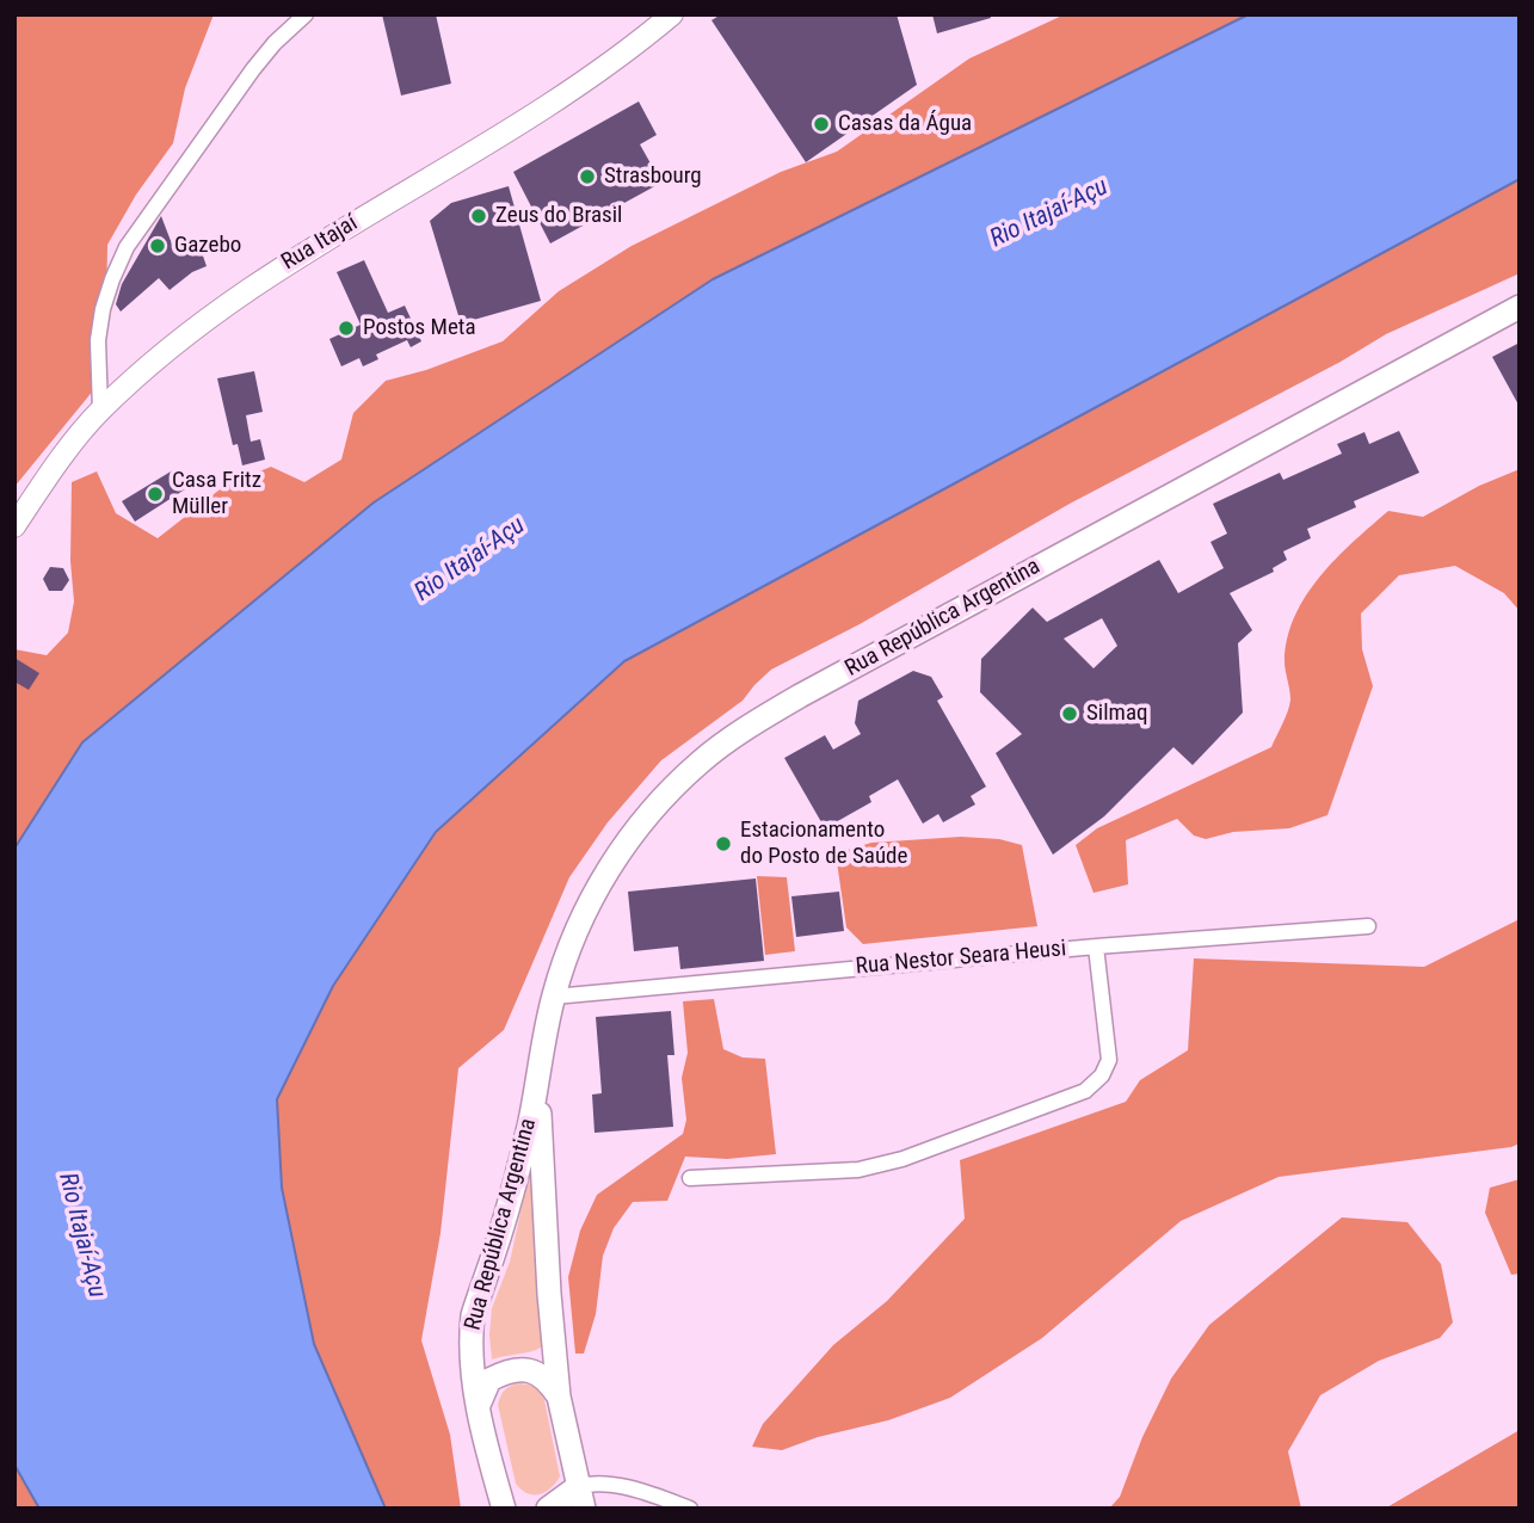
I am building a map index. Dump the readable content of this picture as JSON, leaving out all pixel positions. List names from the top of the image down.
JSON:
{
  "streets": {
    "main road": ["Rua Itajaí", "Rua República Argentina"],
    "street": ["Rua Nestor Seara Heusi"]
  },
  "crossings": [
    ["Rua República Argentina", "Rua Nestor Seara Heusi"]
  ],
  "water": ["Rio Itajaí-Açu"],
  "places": [
    "Casas da Água",
    "Strasbourg",
    "Zeus do Brasil",
    "Gazebo",
    "Postos Meta",
    "Casa Fritz Müller",
    "Silmaq",
    "Estacionamento do Posto de Saúde"
  ]
}
